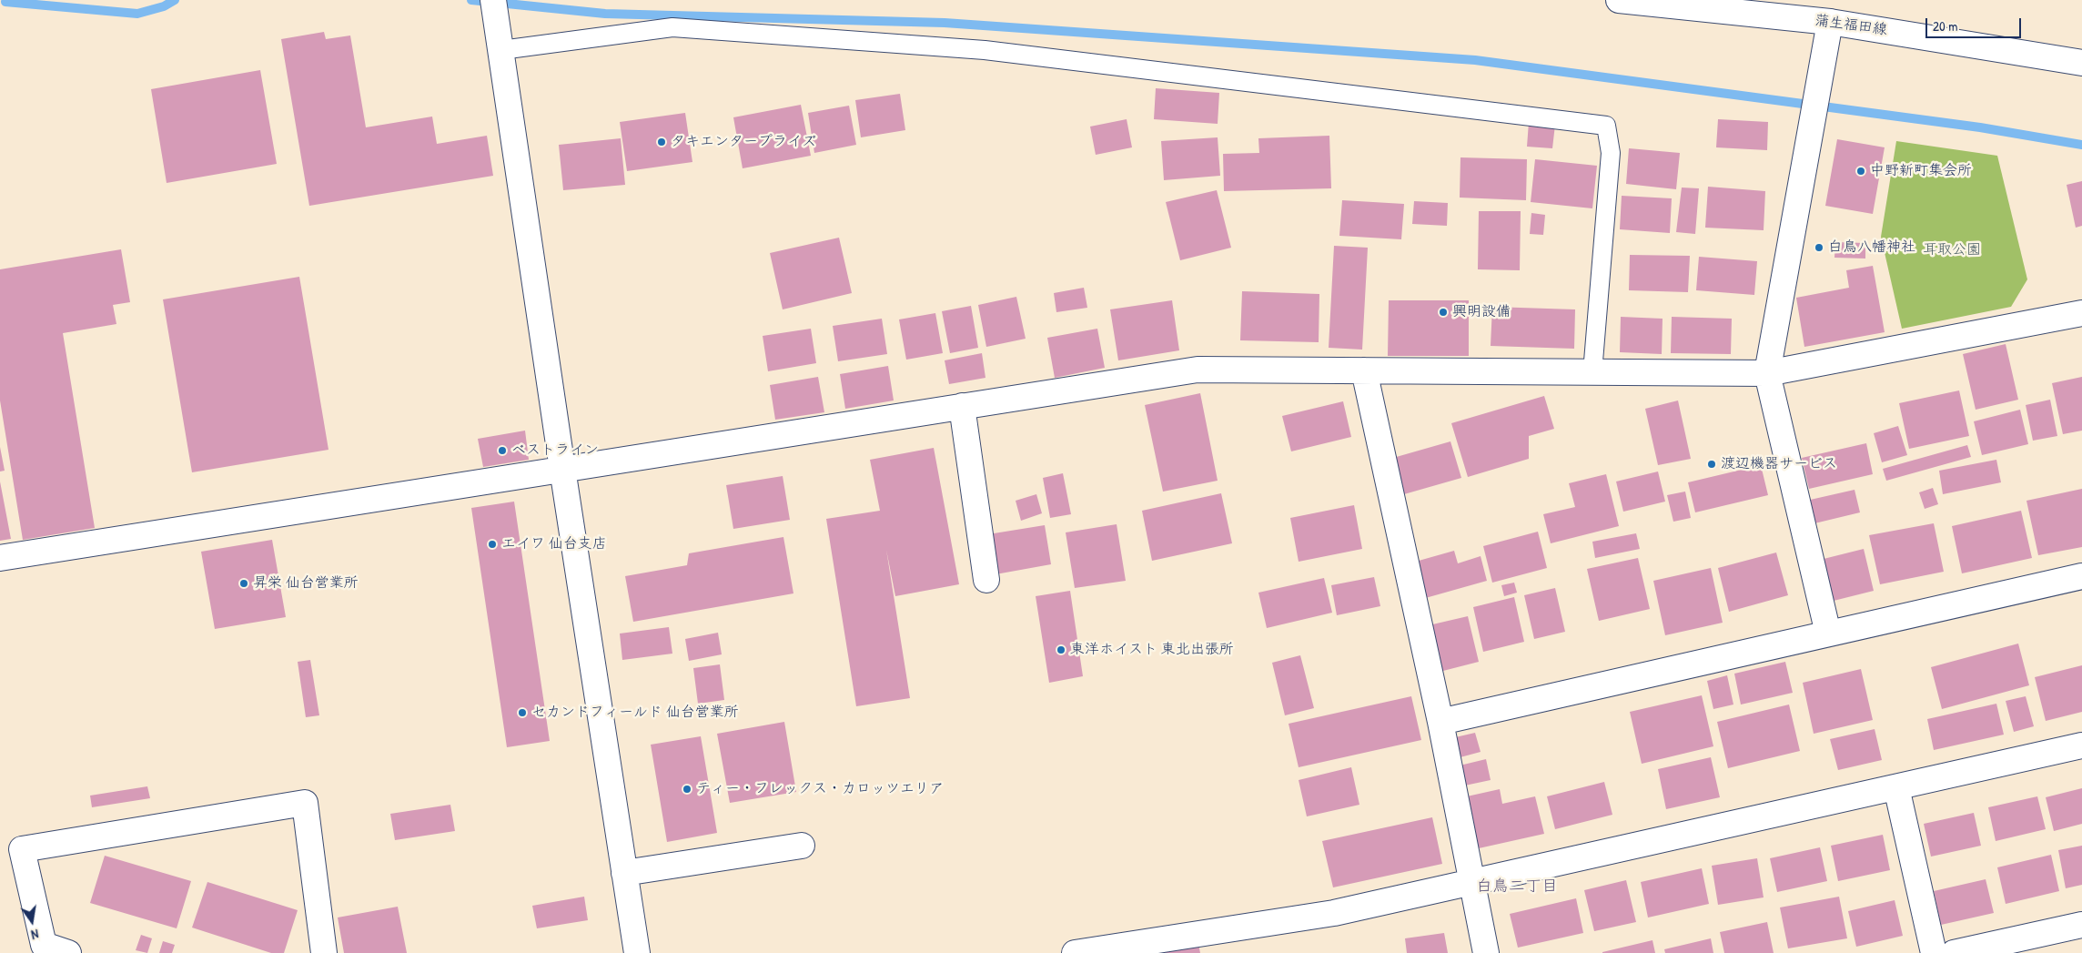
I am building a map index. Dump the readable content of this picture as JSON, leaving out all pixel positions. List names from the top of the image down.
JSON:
{
  "streets": {
    "street": ["蒲生福田線"]
  },
  "districts": ["白鳥二丁目"],
  "parks": ["耳取公園"],
  "places": [
    "タキエンタープライズ",
    "中野新町集会所",
    "白鳥八幡神社",
    "興明設備",
    "ベストライン",
    "渡辺機器サービス",
    "エイワ 仙台支店",
    "昇栄 仙台営業所",
    "東洋ホイスト 東北出張所",
    "セカンドフィールド 仙台営業所",
    "ティー・フレックス・カロッツエリア"
  ],
  "scale_bar": "20 m",
  "north": "bottom"
}
